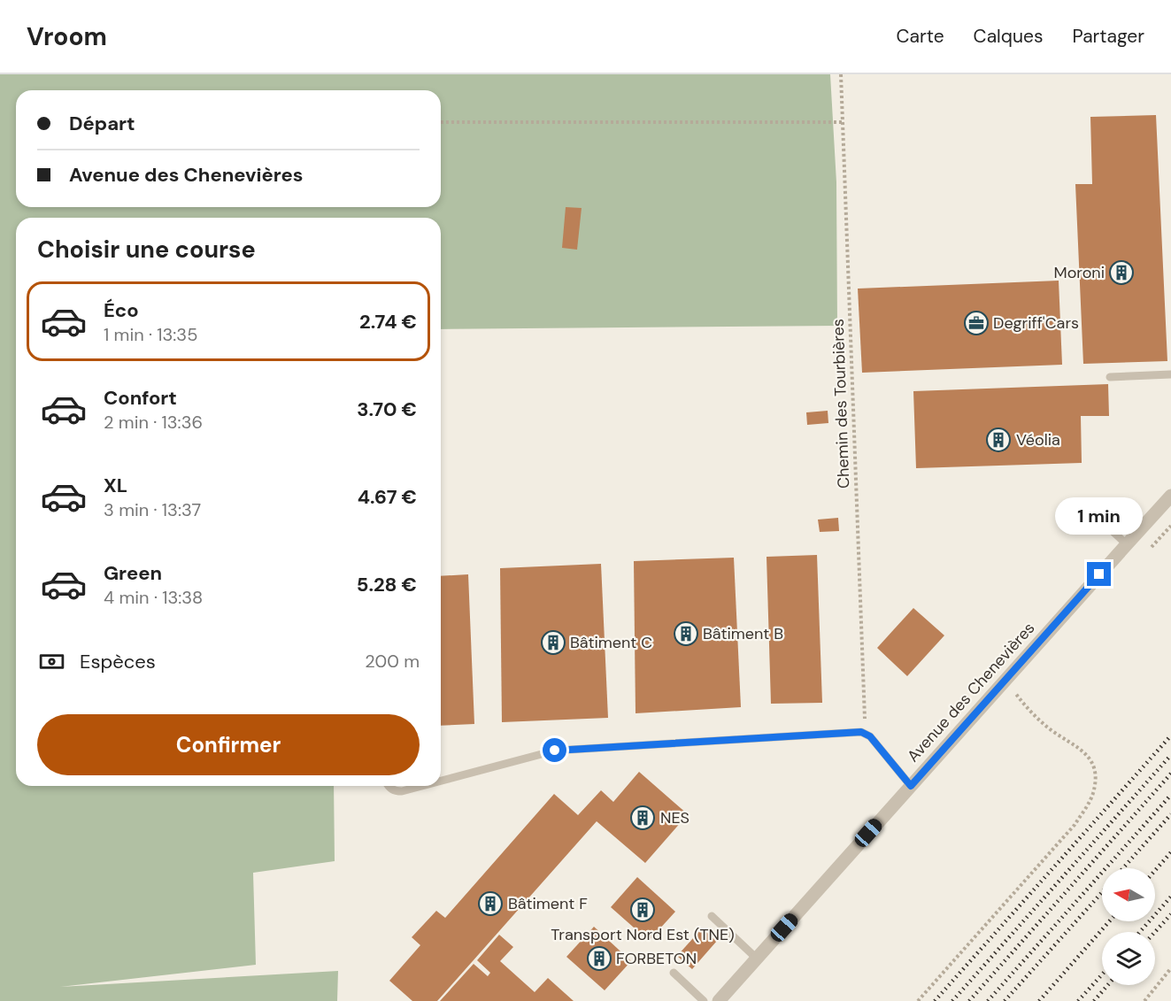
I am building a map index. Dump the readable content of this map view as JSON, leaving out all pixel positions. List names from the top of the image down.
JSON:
{
  "streets": {
    "street": ["Avenue des Chenevières"],
    "path": ["Chemin des Tourbières"]
  },
  "places": {
    "building": [
      "Moroni",
      "Véolia",
      "Bâtiment B",
      "Bâtiment C",
      "NES",
      "Bâtiment F",
      "Transport Nord Est (TNE)",
      "FORBETON"
    ],
    "office": ["Degriff'Cars"]
  },
  "north": "left",
  "page": {
    "header": "Vroom",
    "nav": ["Carte", "Calques", "Partager"],
    "banner": ["Départ", "Avenue des Chenevières"],
    "heading": "Choisir une course",
    "list": [
      {
        "name": "Éco",
        "note": "1 min · 13:35",
        "value": "2.74 €"
      },
      {
        "name": "Confort",
        "note": "2 min · 13:36",
        "value": "3.70 €"
      },
      {
        "name": "XL",
        "note": "3 min · 13:37",
        "value": "4.67 €"
      },
      {
        "name": "Green",
        "note": "4 min · 13:38",
        "value": "5.28 €"
      }
    ],
    "bubble": "1 min",
    "pay": ["Espèces", "200 m"],
    "buttons": "Confirmer"
  }
}
